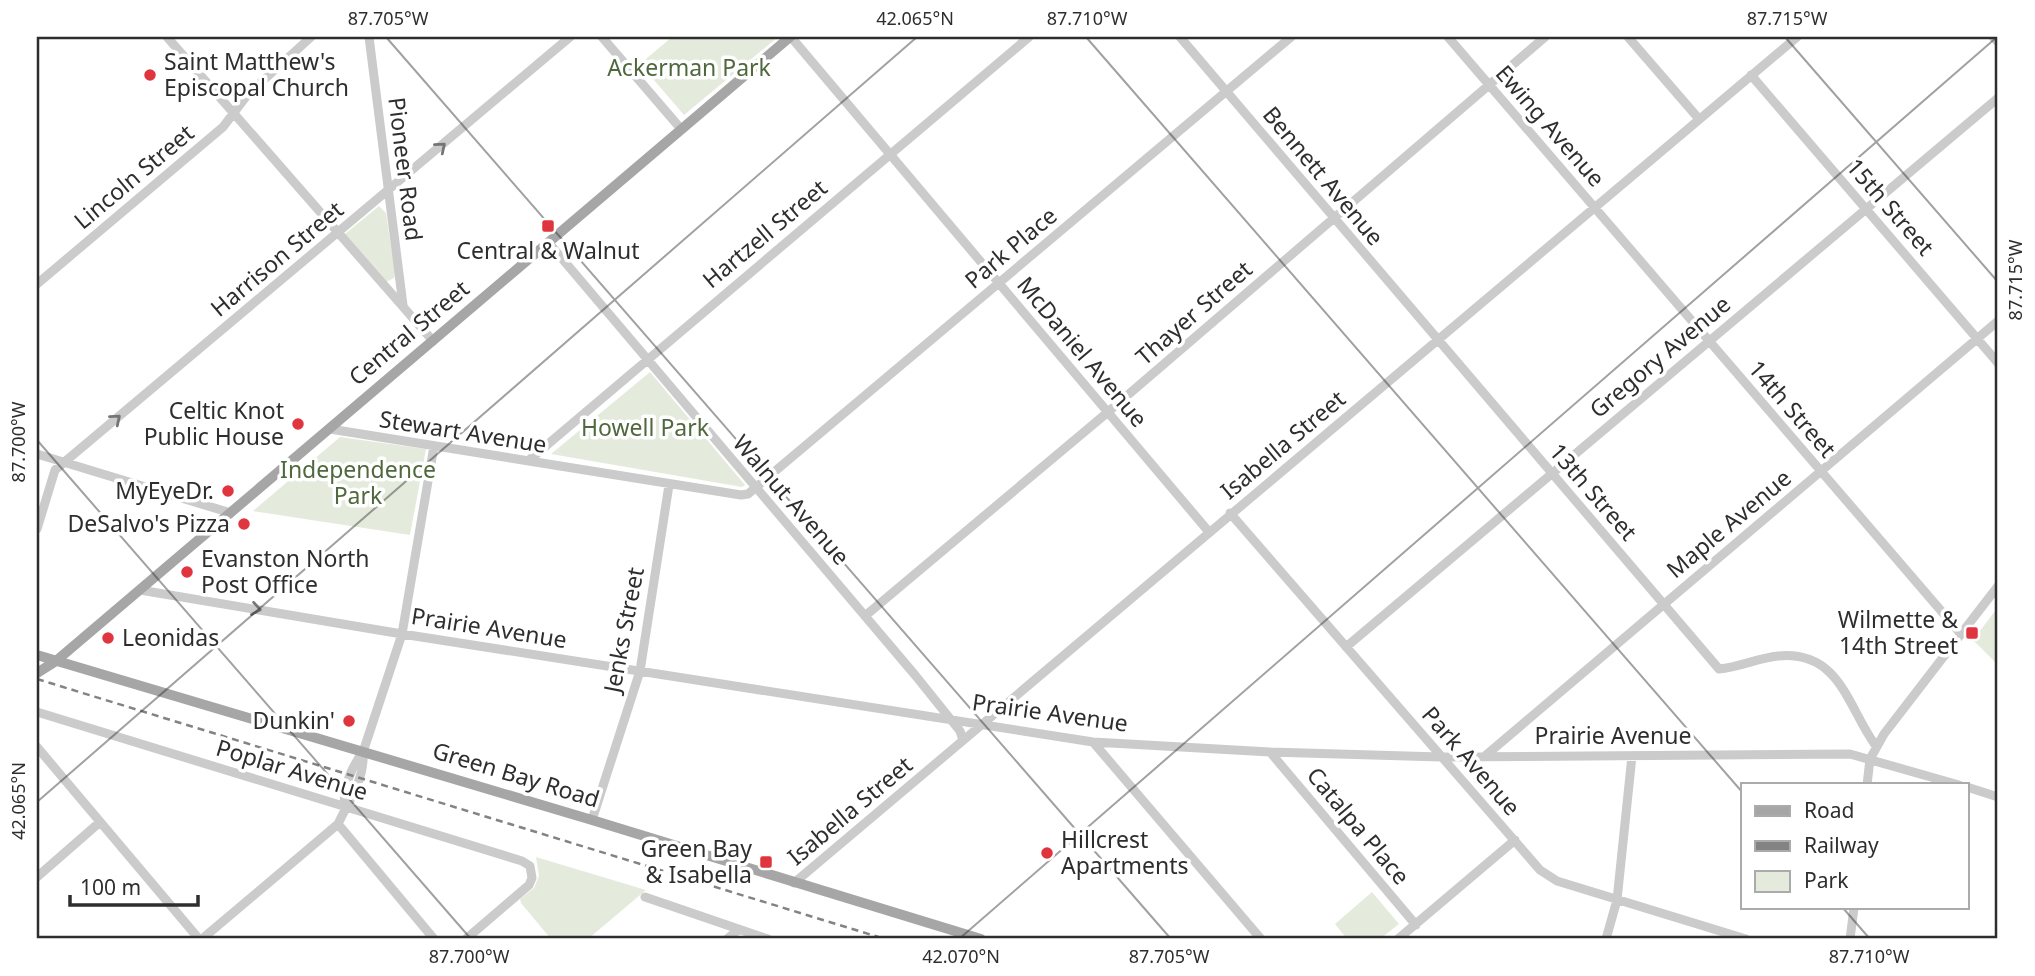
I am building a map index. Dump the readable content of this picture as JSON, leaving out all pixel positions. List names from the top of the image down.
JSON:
{
  "streets": {
    "main road": ["Central Street", "Green Bay Road"],
    "street": [
      "Ewing Avenue",
      "Pioneer Road",
      "Bennett Avenue",
      "Lincoln Street",
      "15th Street",
      "Hartzell Street",
      "Park Place",
      "Harrison Street",
      "Thayer Street",
      "McDaniel Avenue",
      "Gregory Avenue",
      "14th Street",
      "Stewart Avenue",
      "Isabella Street",
      "13th Street",
      "Walnut Avenue",
      "Maple Avenue",
      "Prairie Avenue",
      "Jenks Street",
      "Park Avenue",
      "Poplar Avenue",
      "Catalpa Place"
    ]
  },
  "crossings": [
    ["Ewing Avenue", "Thayer Street"],
    ["Ewing Avenue", "14th Street"],
    ["Ewing Avenue", "Isabella Street"],
    ["Pioneer Road", "Harrison Street"],
    ["Bennett Avenue", "Park Place"],
    ["Bennett Avenue", "Thayer Street"],
    ["Bennett Avenue", "Isabella Street"],
    ["Bennett Avenue", "13th Street"],
    ["15th Street", "Gregory Avenue"],
    ["15th Street", "Isabella Street"],
    ["15th Street", "Maple Avenue"],
    ["Hartzell Street", "McDaniel Avenue"],
    ["Hartzell Street", "Stewart Avenue"],
    ["Hartzell Street", "Walnut Avenue"],
    ["Park Place", "McDaniel Avenue"],
    ["Park Place", "Stewart Avenue"],
    ["Park Place", "Walnut Avenue"],
    ["Thayer Street", "McDaniel Avenue"],
    ["Thayer Street", "Walnut Avenue"],
    ["Central Street", "McDaniel Avenue"],
    ["Central Street", "Stewart Avenue"],
    ["Central Street", "Walnut Avenue"],
    ["Central Street", "Prairie Avenue"],
    ["Central Street", "Green Bay Road"],
    ["McDaniel Avenue", "Isabella Street"],
    ["Gregory Avenue", "14th Street"],
    ["Gregory Avenue", "13th Street"],
    ["Gregory Avenue", "Park Avenue"],
    ["14th Street", "Isabella Street"],
    ["14th Street", "Maple Avenue"],
    ["Stewart Avenue", "Walnut Avenue"],
    ["Stewart Avenue", "Jenks Street"],
    ["Isabella Street", "13th Street"],
    ["Isabella Street", "Walnut Avenue"],
    ["Isabella Street", "Prairie Avenue"],
    ["Isabella Street", "Park Avenue"],
    ["Isabella Street", "Green Bay Road"],
    ["13th Street", "Maple Avenue"],
    ["Walnut Avenue", "Prairie Avenue"],
    ["Maple Avenue", "Prairie Avenue"],
    ["Prairie Avenue", "Jenks Street"],
    ["Prairie Avenue", "Park Avenue"],
    ["Prairie Avenue", "Catalpa Place"],
    ["Jenks Street", "Green Bay Road"]
  ],
  "one_way": ["Harrison Street"],
  "parks": ["Ackerman Park", "Howell Park", "Independence Park"],
  "places": {
    "other": [
      "Saint Matthew's Episcopal Church",
      "Celtic Knot Public House",
      "MyEyeDr.",
      "DeSalvo's Pizza",
      "Evanston North Post Office",
      "Leonidas",
      "Dunkin'",
      "Hillcrest Apartments"
    ],
    "transit": ["Central & Walnut", "Wilmette & 14th Street", "Green Bay & Isabella"]
  },
  "legend": ["Road", "Railway", "Park"],
  "scale_bar": "100 m",
  "coordinates": [
    "87.705°W",
    "42.065°N",
    "87.710°W",
    "87.715°W",
    "87.700°W",
    "42.070°N"
  ]
}
